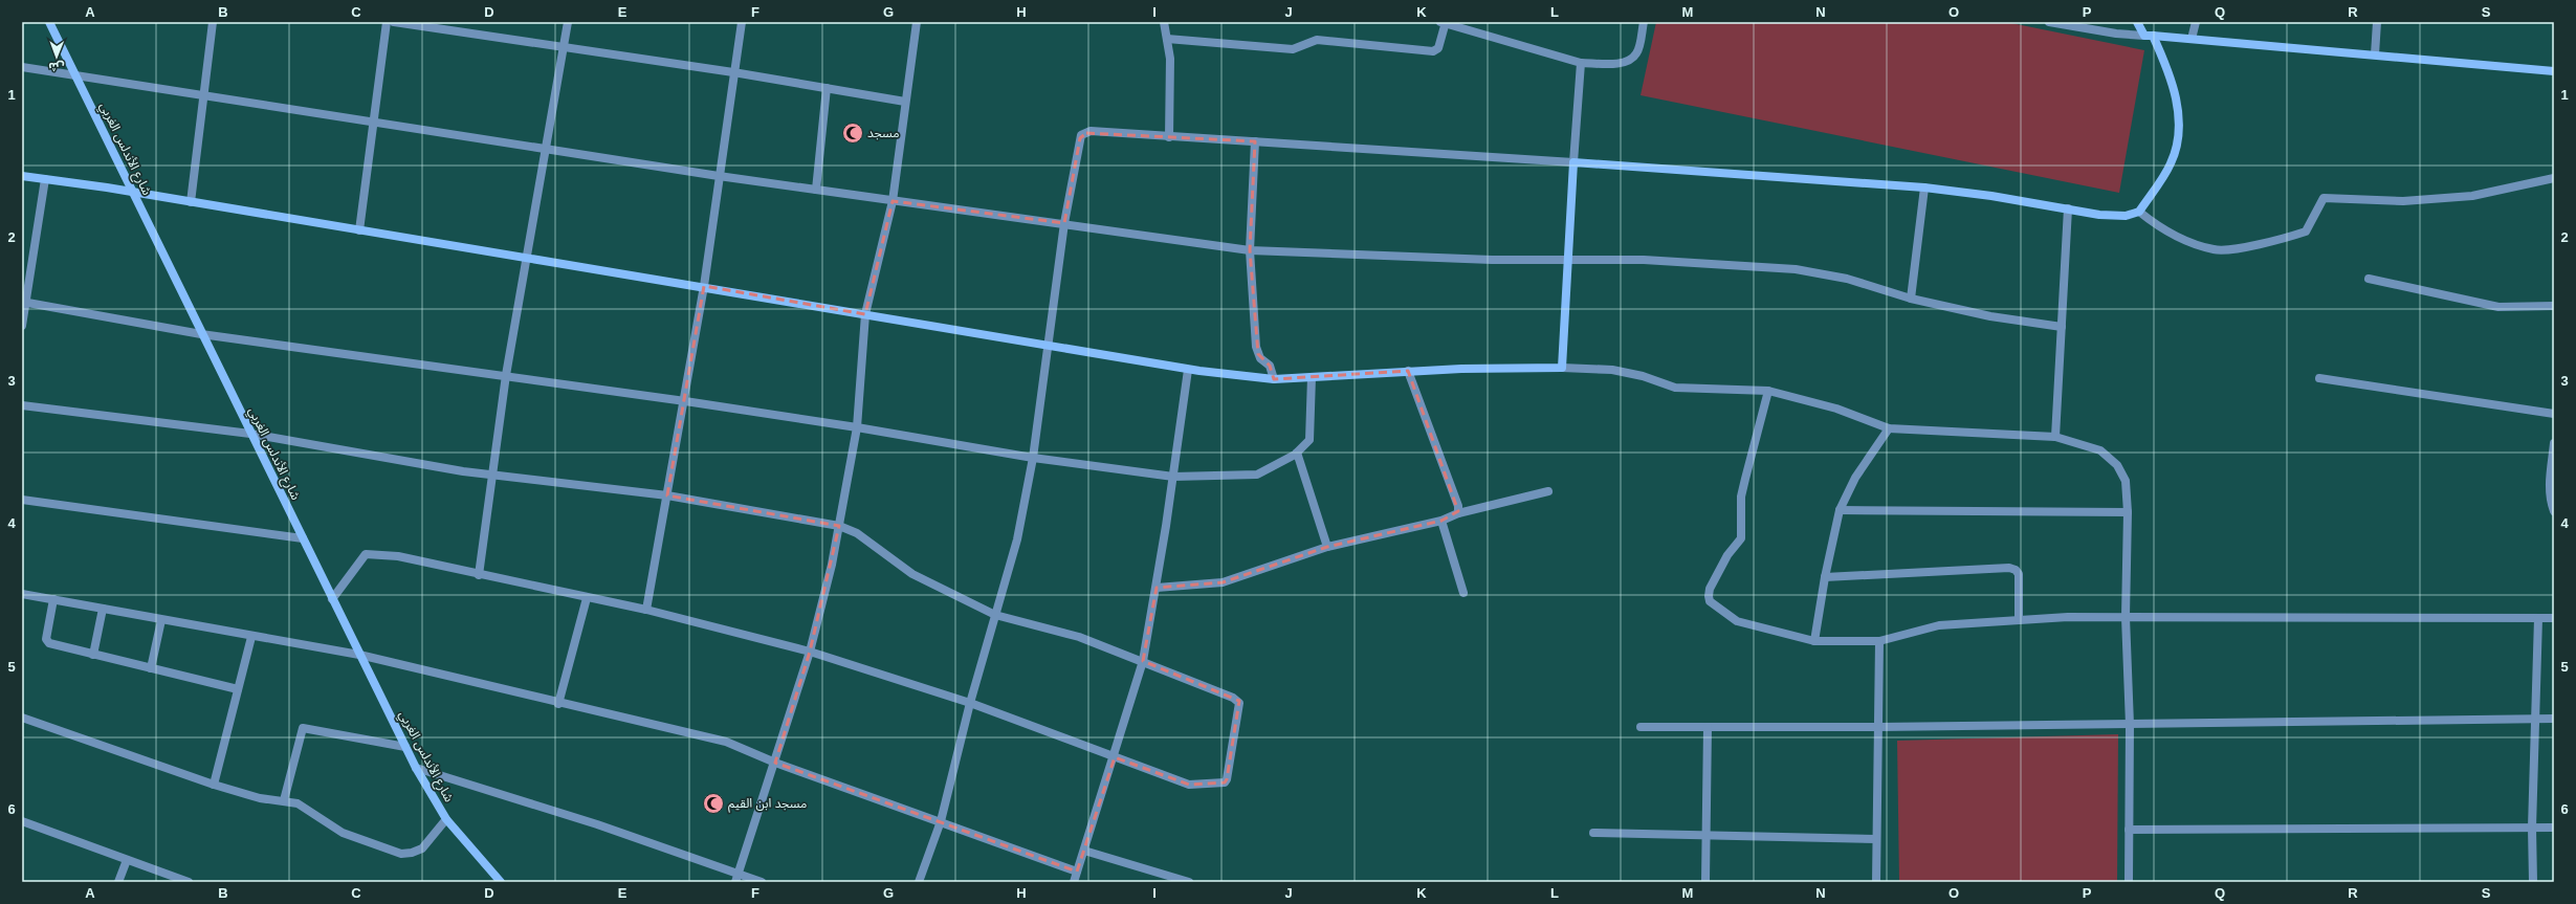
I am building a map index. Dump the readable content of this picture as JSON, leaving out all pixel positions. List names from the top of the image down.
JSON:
{
  "streets": {
    "street": ["شارع الأندلس الغربي"]
  },
  "places": {
    "mosque": ["مسجد", "مسجد ابن القيم"]
  },
  "north": "bottom",
  "grid": {
    "columns": [
      "A",
      "B",
      "C",
      "D",
      "E",
      "F",
      "G",
      "H",
      "I",
      "J",
      "K",
      "L",
      "M",
      "N",
      "O",
      "P",
      "Q",
      "R",
      "S"
    ],
    "rows": [
      "1",
      "2",
      "3",
      "4",
      "5",
      "6"
    ]
  }
}
